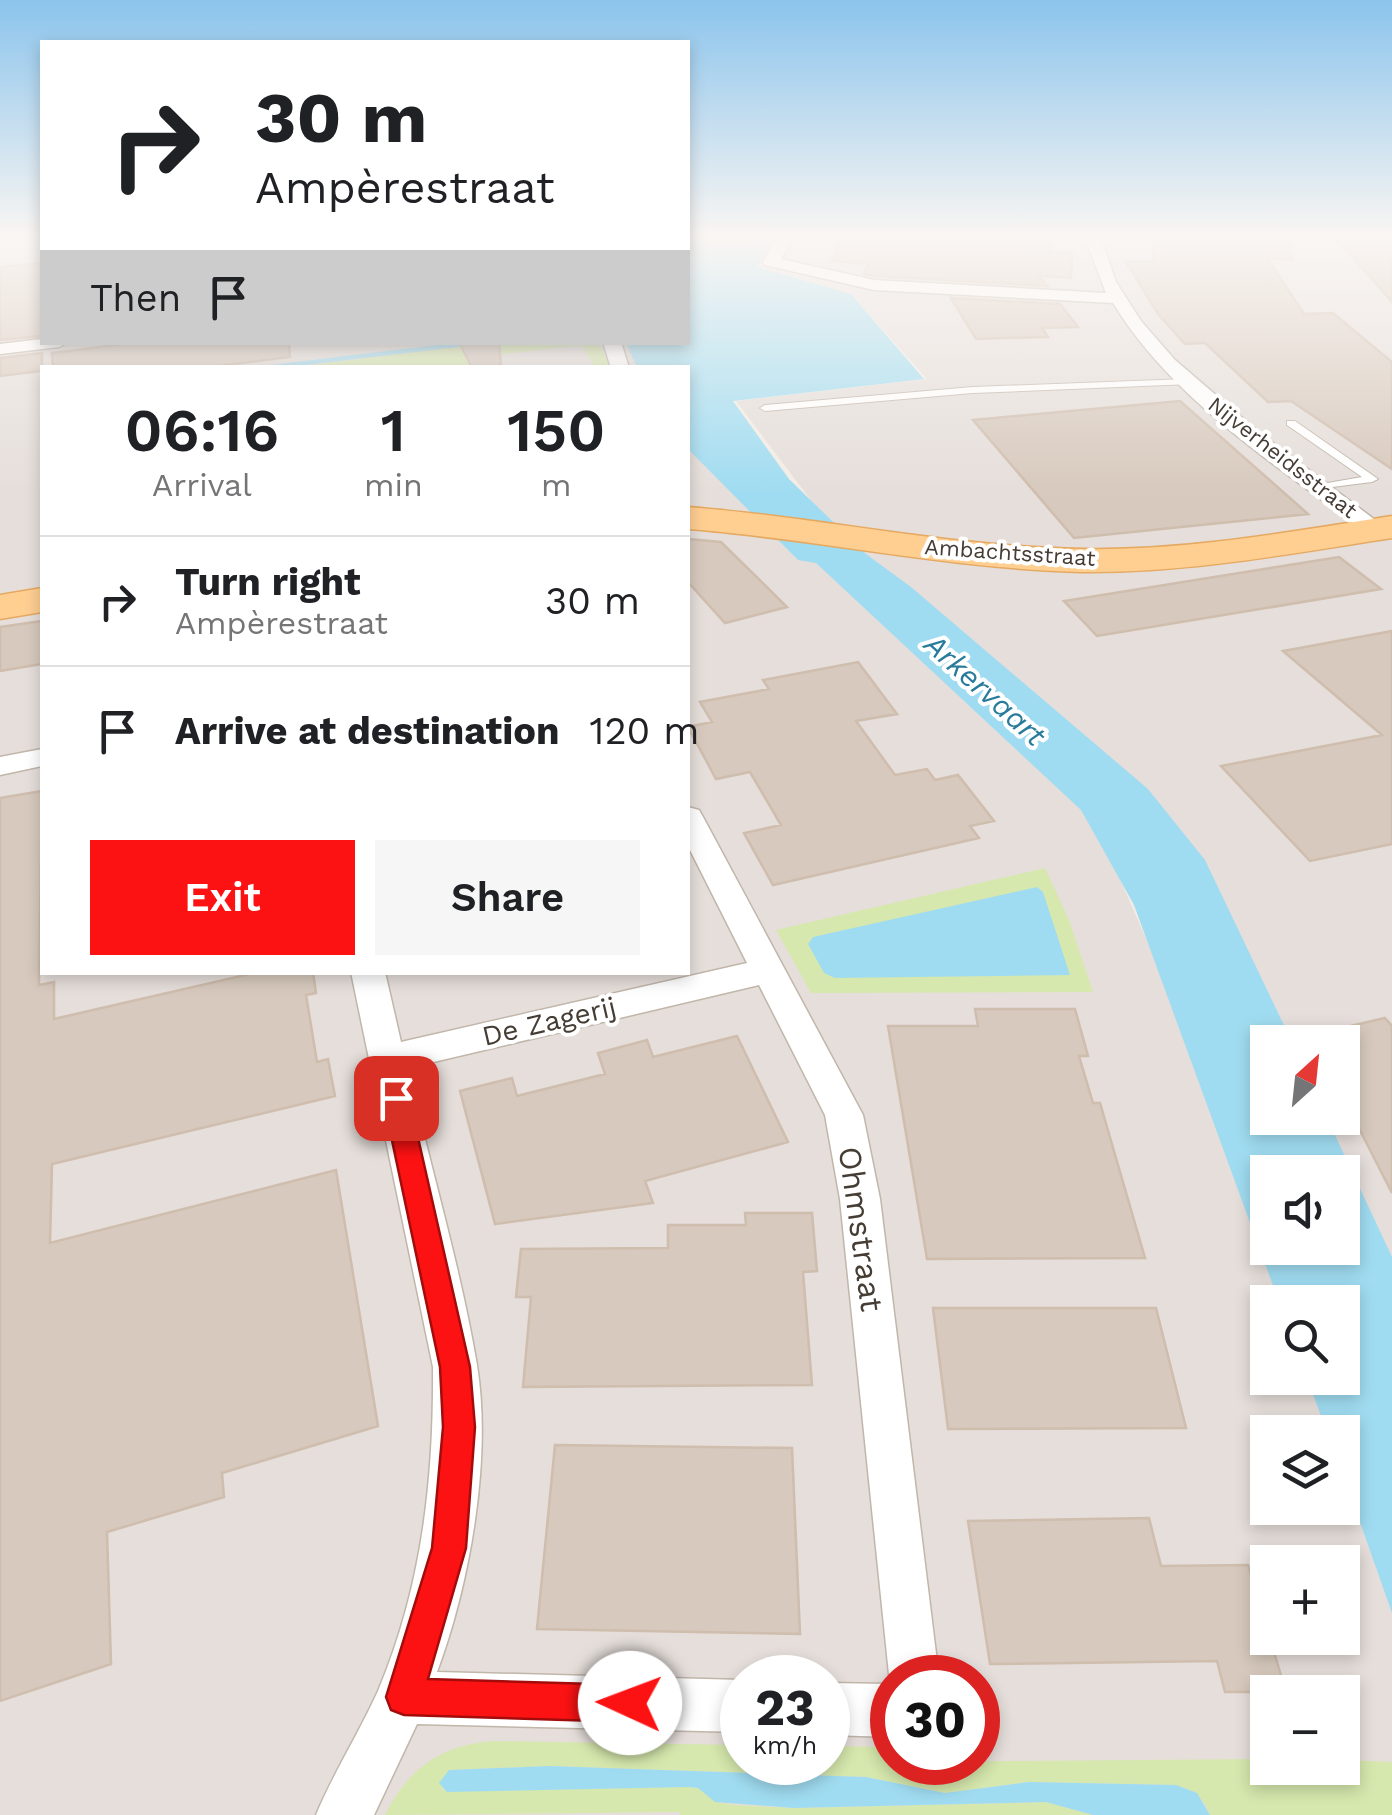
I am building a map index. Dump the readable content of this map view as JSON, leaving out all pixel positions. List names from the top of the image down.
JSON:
{
  "streets": {
    "main road": ["Ambachtsstraat"],
    "street": ["Nijverheidsstraat", "De Zagerij", "Ohmstraat"]
  },
  "crossings": [
    ["Nijverheidsstraat", "Ambachtsstraat"],
    ["De Zagerij", "Ohmstraat"]
  ],
  "water": ["Arkervaart"],
  "north": "top right",
  "page": {
    "turn": ["30 m", "Ampèrestraat"],
    "then": "Then",
    "eta": [
      "06:16",
      "Arrival",
      "1",
      "min",
      "150",
      "m"
    ],
    "list": [
      {
        "name": "Turn right",
        "note": "Ampèrestraat",
        "value": "30 m"
      },
      {
        "name": "Arrive at destination",
        "value": "120 m"
      }
    ],
    "buttons": ["Exit", "Share"],
    "map_buttons": ["+", "−"],
    "speed": "23 km/h",
    "limit": "30"
  }
}
